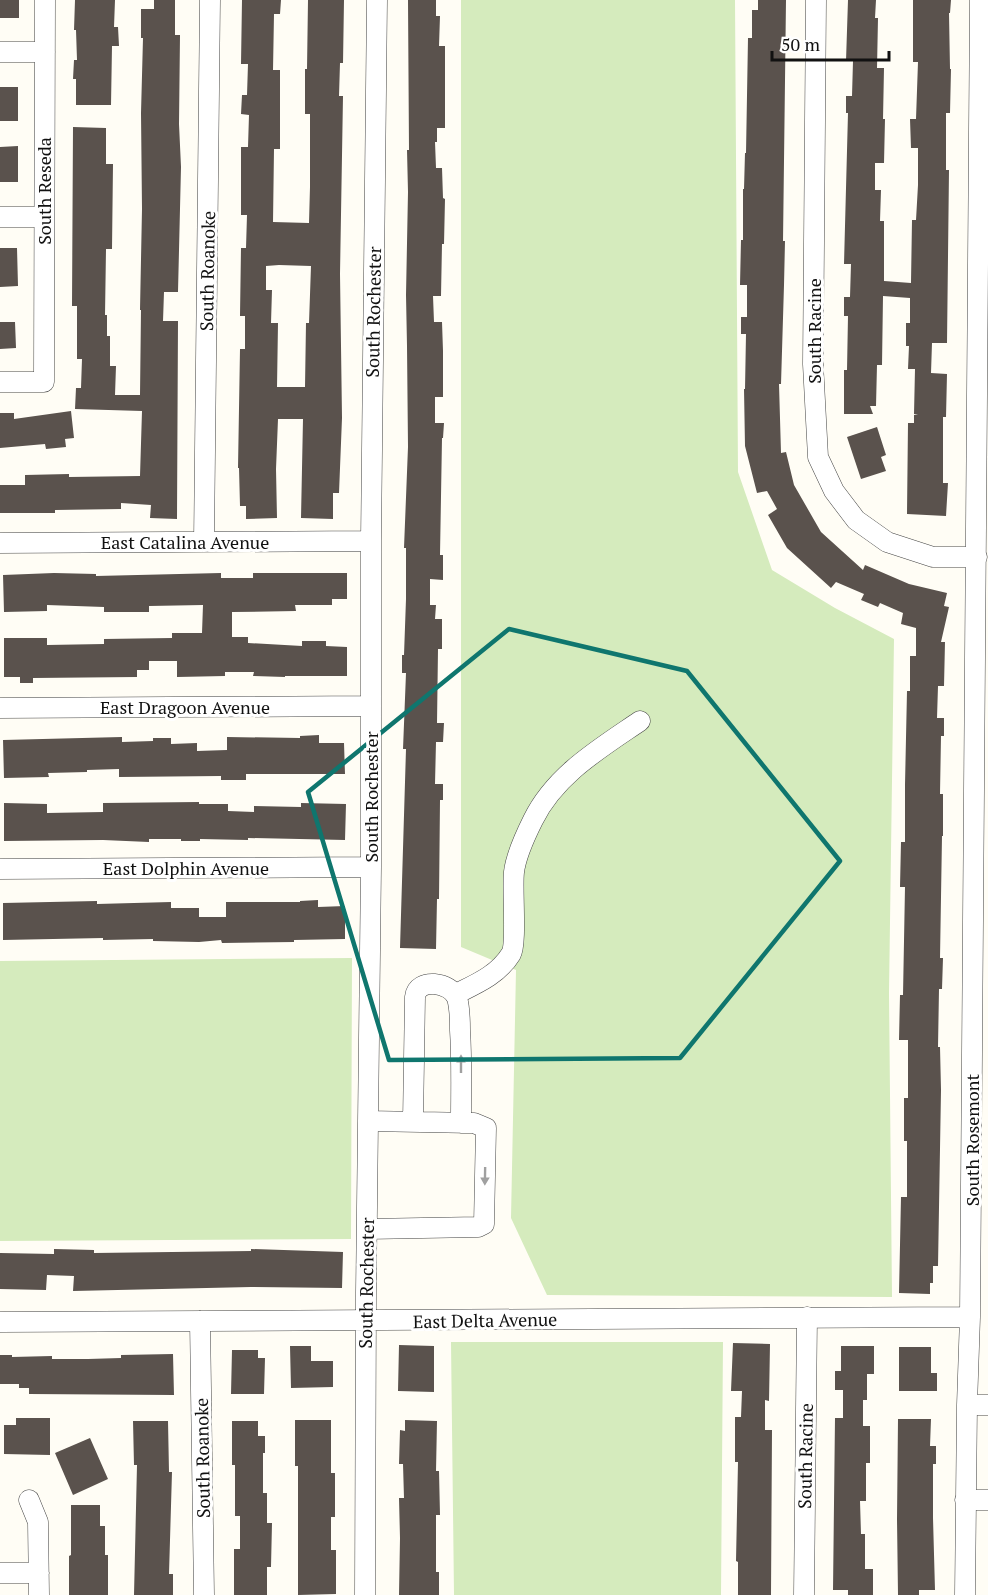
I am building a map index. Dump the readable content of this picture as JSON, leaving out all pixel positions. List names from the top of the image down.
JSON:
{
  "streets": {
    "street": [
      "South Reseda",
      "South Roanoke",
      "South Rochester",
      "South Racine",
      "East Catalina Avenue",
      "East Dragoon Avenue",
      "East Dolphin Avenue",
      "South Rosemont",
      "East Delta Avenue"
    ]
  },
  "crossings": [
    ["South Roanoke", "East Catalina Avenue"],
    ["South Roanoke", "East Delta Avenue"],
    ["South Rochester", "East Catalina Avenue"],
    ["South Rochester", "East Dragoon Avenue"],
    ["South Rochester", "East Dolphin Avenue"],
    ["South Rochester", "East Delta Avenue"],
    ["South Racine", "South Rosemont"],
    ["South Racine", "East Delta Avenue"],
    ["South Rosemont", "East Delta Avenue"]
  ],
  "scale_bar": "50 m"
}
